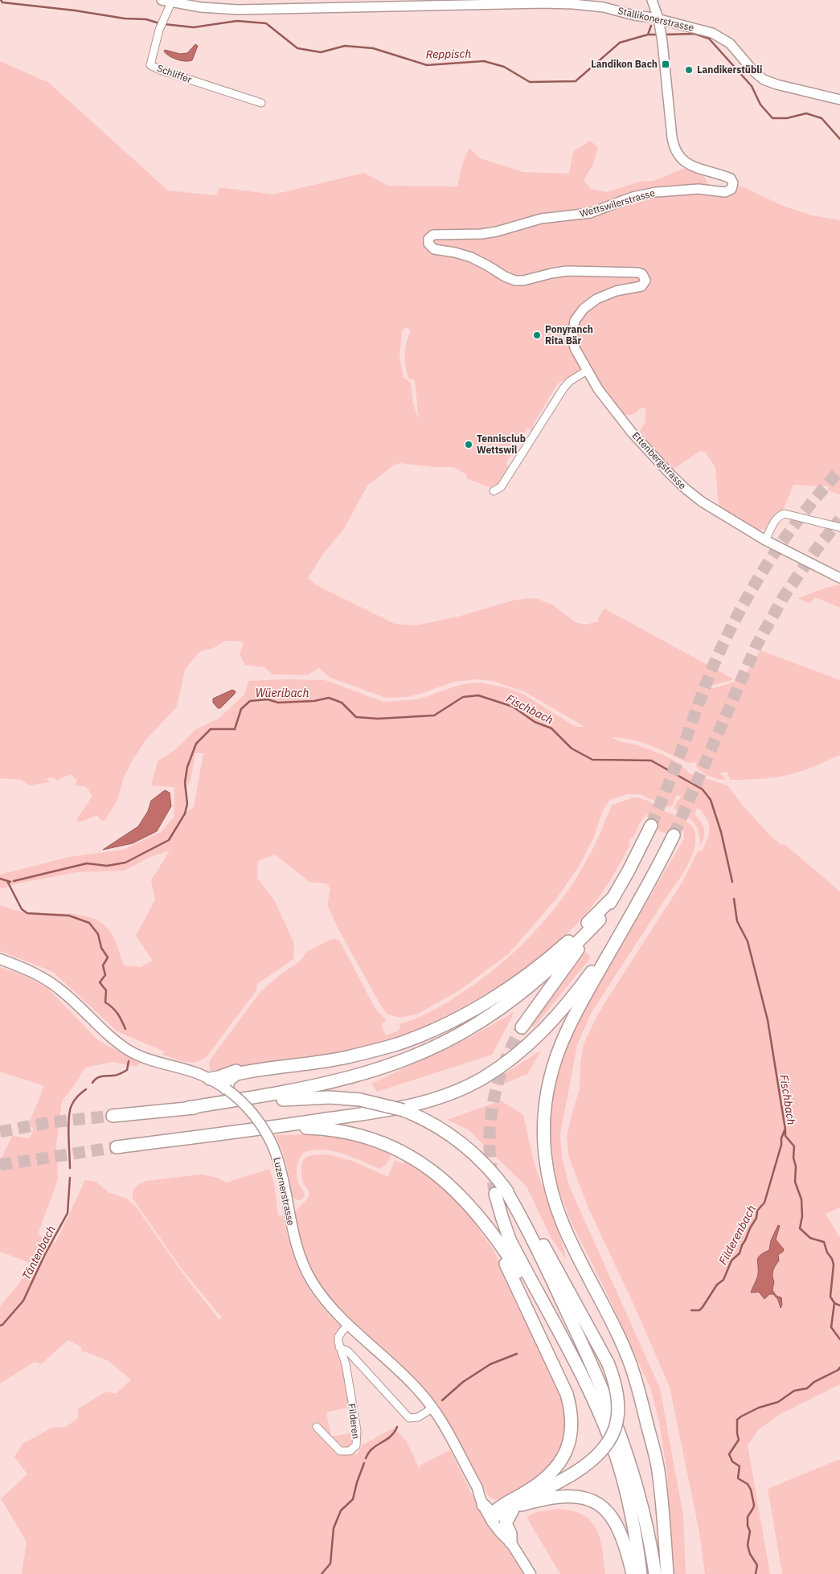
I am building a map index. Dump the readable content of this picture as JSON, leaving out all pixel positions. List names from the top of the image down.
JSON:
{
  "streets": {
    "main road": ["Luzernerstrasse"],
    "street": [
      "Stallikonerstrasse",
      "Schliffer",
      "Wettswilerstrasse",
      "Ettenbergstrasse",
      "Filderen"
    ]
  },
  "crossings": [
    ["Stallikonerstrasse", "Schliffer"],
    ["Stallikonerstrasse", "Wettswilerstrasse"],
    ["Wettswilerstrasse", "Ettenbergstrasse"]
  ],
  "water": [
    "Reppisch",
    "Wüeribach",
    "Fischbach",
    "Filderenbach",
    "Täntenbach"
  ],
  "places": {
    "transit": ["Landikon Bach"],
    "other": ["Landikerstübli", "Ponyranch Rita Bär", "Tennisclub Wettswil"]
  }
}
